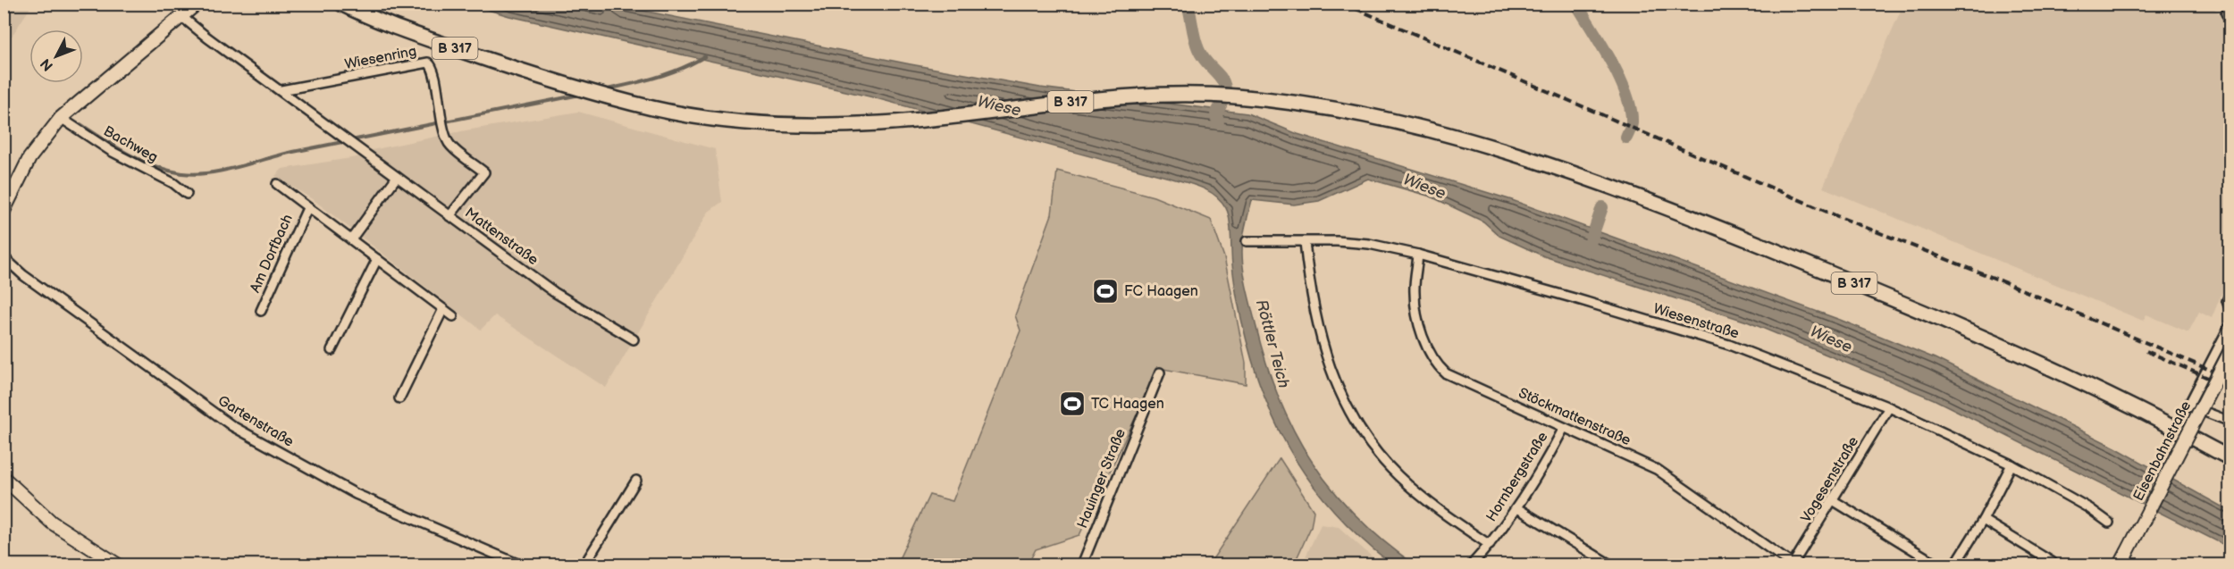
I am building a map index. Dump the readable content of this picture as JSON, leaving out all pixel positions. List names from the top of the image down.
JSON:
{
  "streets": {
    "main road": ["B 317"],
    "street": [
      "Wiesenring",
      "Bachweg",
      "Mattenstraße",
      "Am Dorfbach",
      "Wiesenstraße",
      "Stöckmattenstraße",
      "Gartenstraße",
      "Eisenbahnstraße",
      "Hornbergstraße",
      "Hauinger Straße",
      "Vogesenstraße"
    ]
  },
  "crossings": [
    ["Wiesenring", "Mattenstraße"],
    ["Wiesenstraße", "Stöckmattenstraße"],
    ["Wiesenstraße", "Vogesenstraße"],
    ["Stöckmattenstraße", "Hornbergstraße"],
    ["Stöckmattenstraße", "Vogesenstraße"]
  ],
  "water": ["Wiese", "Röttler Teich"],
  "places": {
    "sports": ["FC Haagen", "TC Haagen"]
  },
  "north": "bottom left"
}
